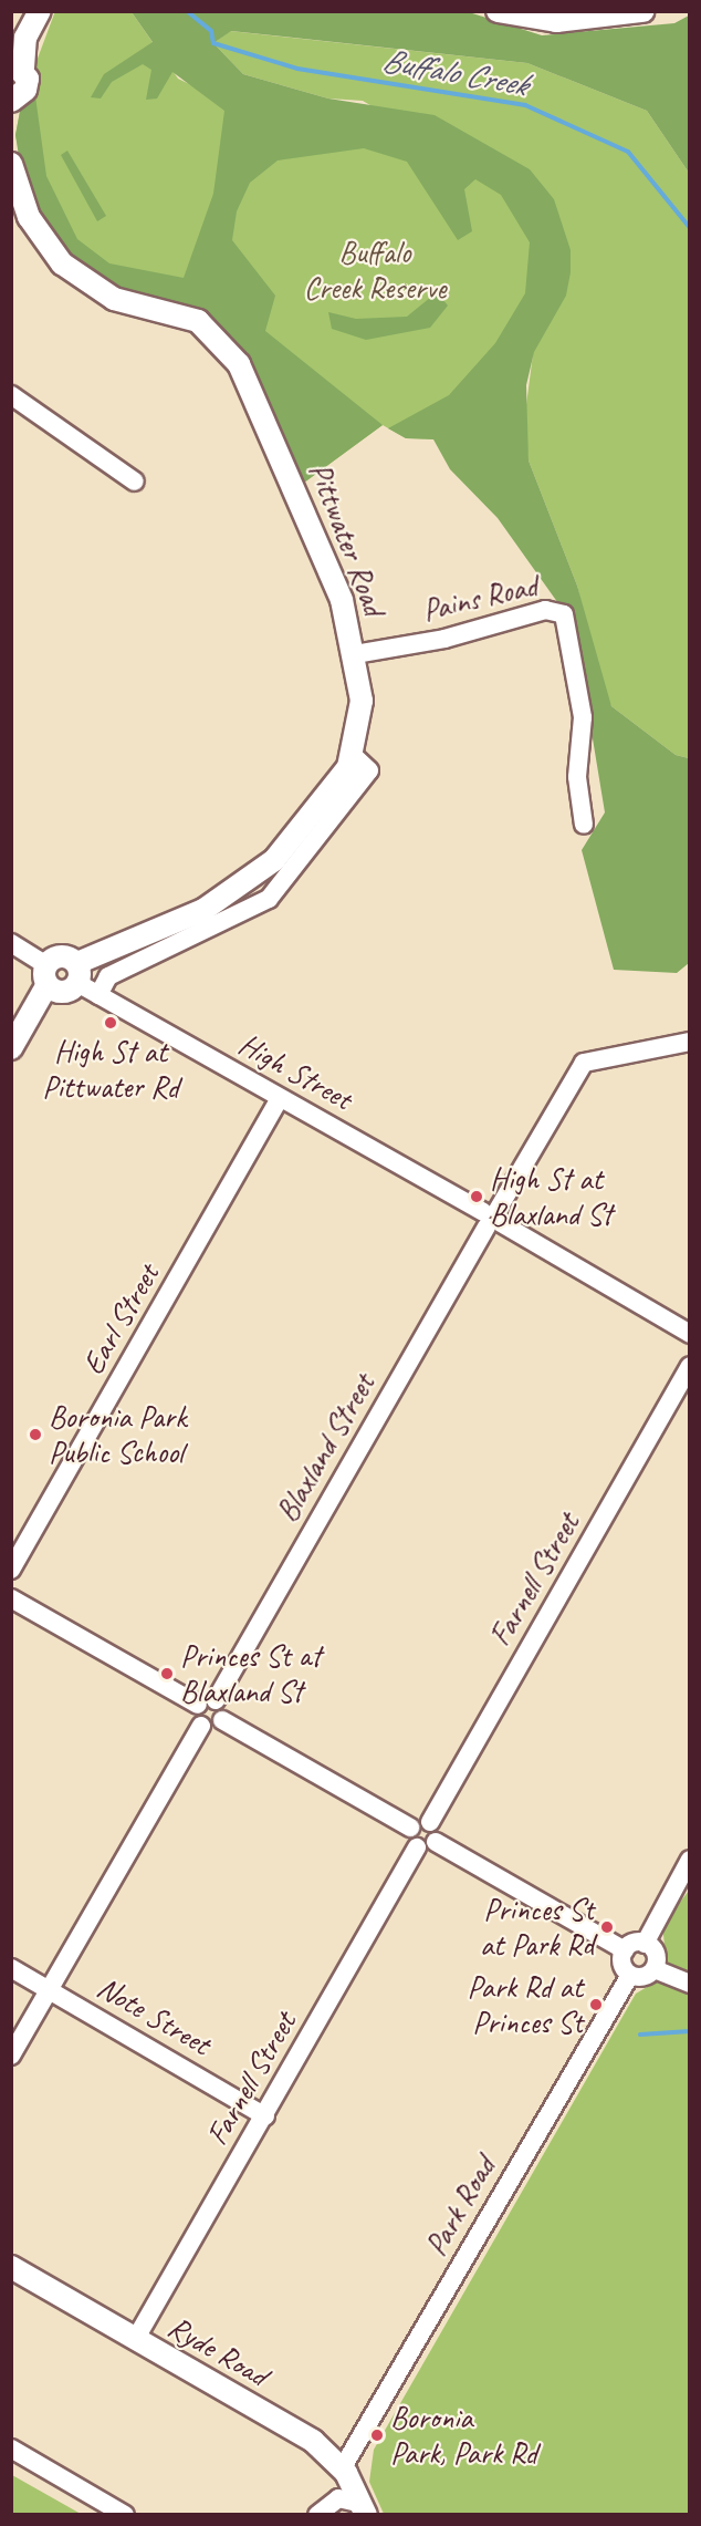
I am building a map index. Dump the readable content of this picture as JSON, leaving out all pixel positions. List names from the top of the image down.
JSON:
{
  "streets": {
    "main road": ["Pittwater Road", "Ryde Road"],
    "street": [
      "Pains Road",
      "High Street",
      "Earl Street",
      "Blaxland Street",
      "Farnell Street",
      "Note Street",
      "Park Road"
    ]
  },
  "crossings": [
    ["Pittwater Road", "Pains Road"],
    ["Pittwater Road", "High Street"],
    ["High Street", "Earl Street"],
    ["High Street", "Blaxland Street"],
    ["Farnell Street", "Note Street"],
    ["Farnell Street", "Ryde Road"],
    ["Park Road", "Ryde Road"]
  ],
  "water": ["Buffalo Creek"],
  "parks": ["Buffalo Creek Reserve"],
  "places": [
    "High St at Pittwater Rd",
    "High St at Blaxland St",
    "Boronia Park Public School",
    "Princes St at Blaxland St",
    "Princes St at Park Rd",
    "Park Rd at Princes St",
    "Boronia Park, Park Rd"
  ]
}
